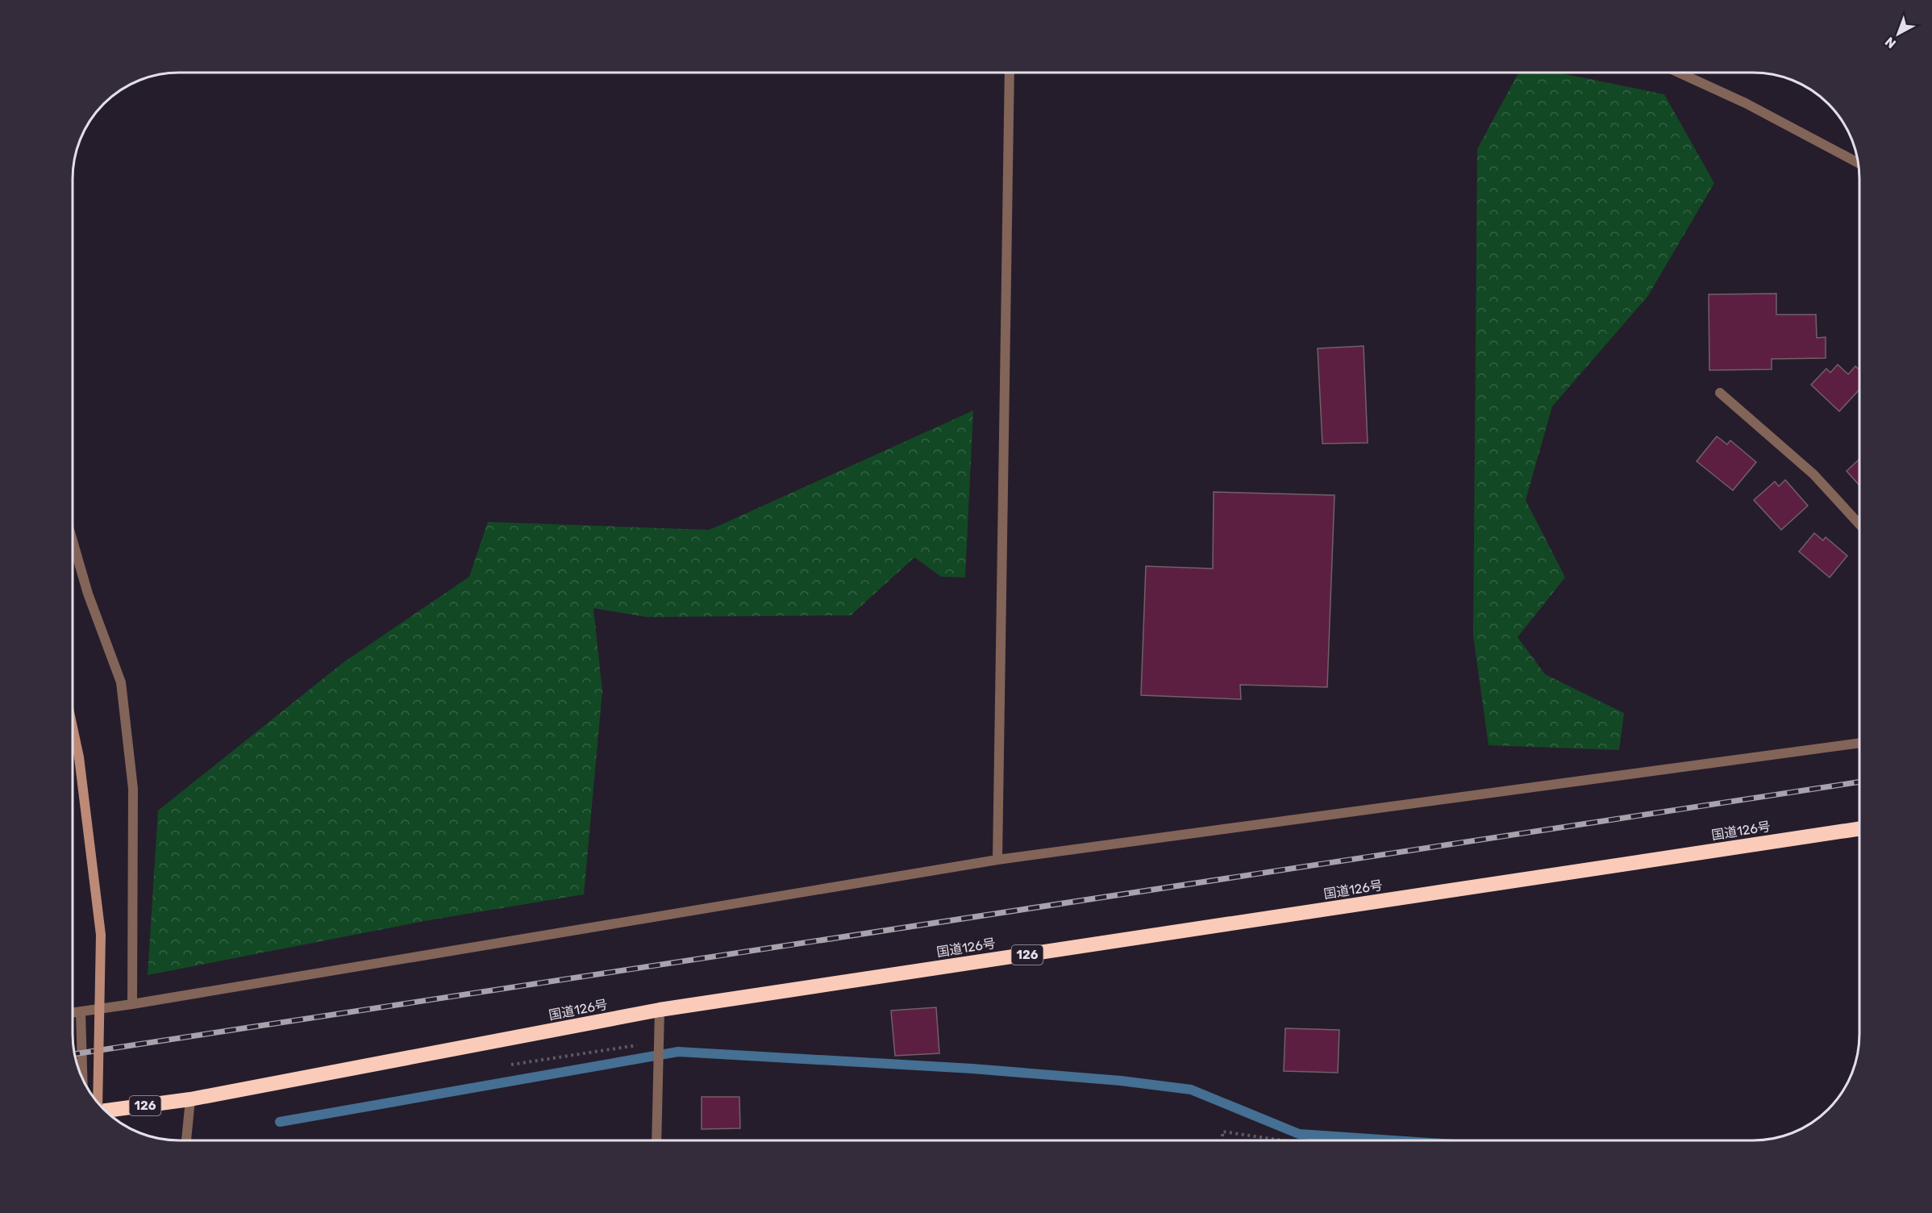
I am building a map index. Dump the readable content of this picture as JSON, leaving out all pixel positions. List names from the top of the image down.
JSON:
{
  "streets": {
    "highway": ["国道126号", "126"]
  },
  "north": "bottom left"
}
